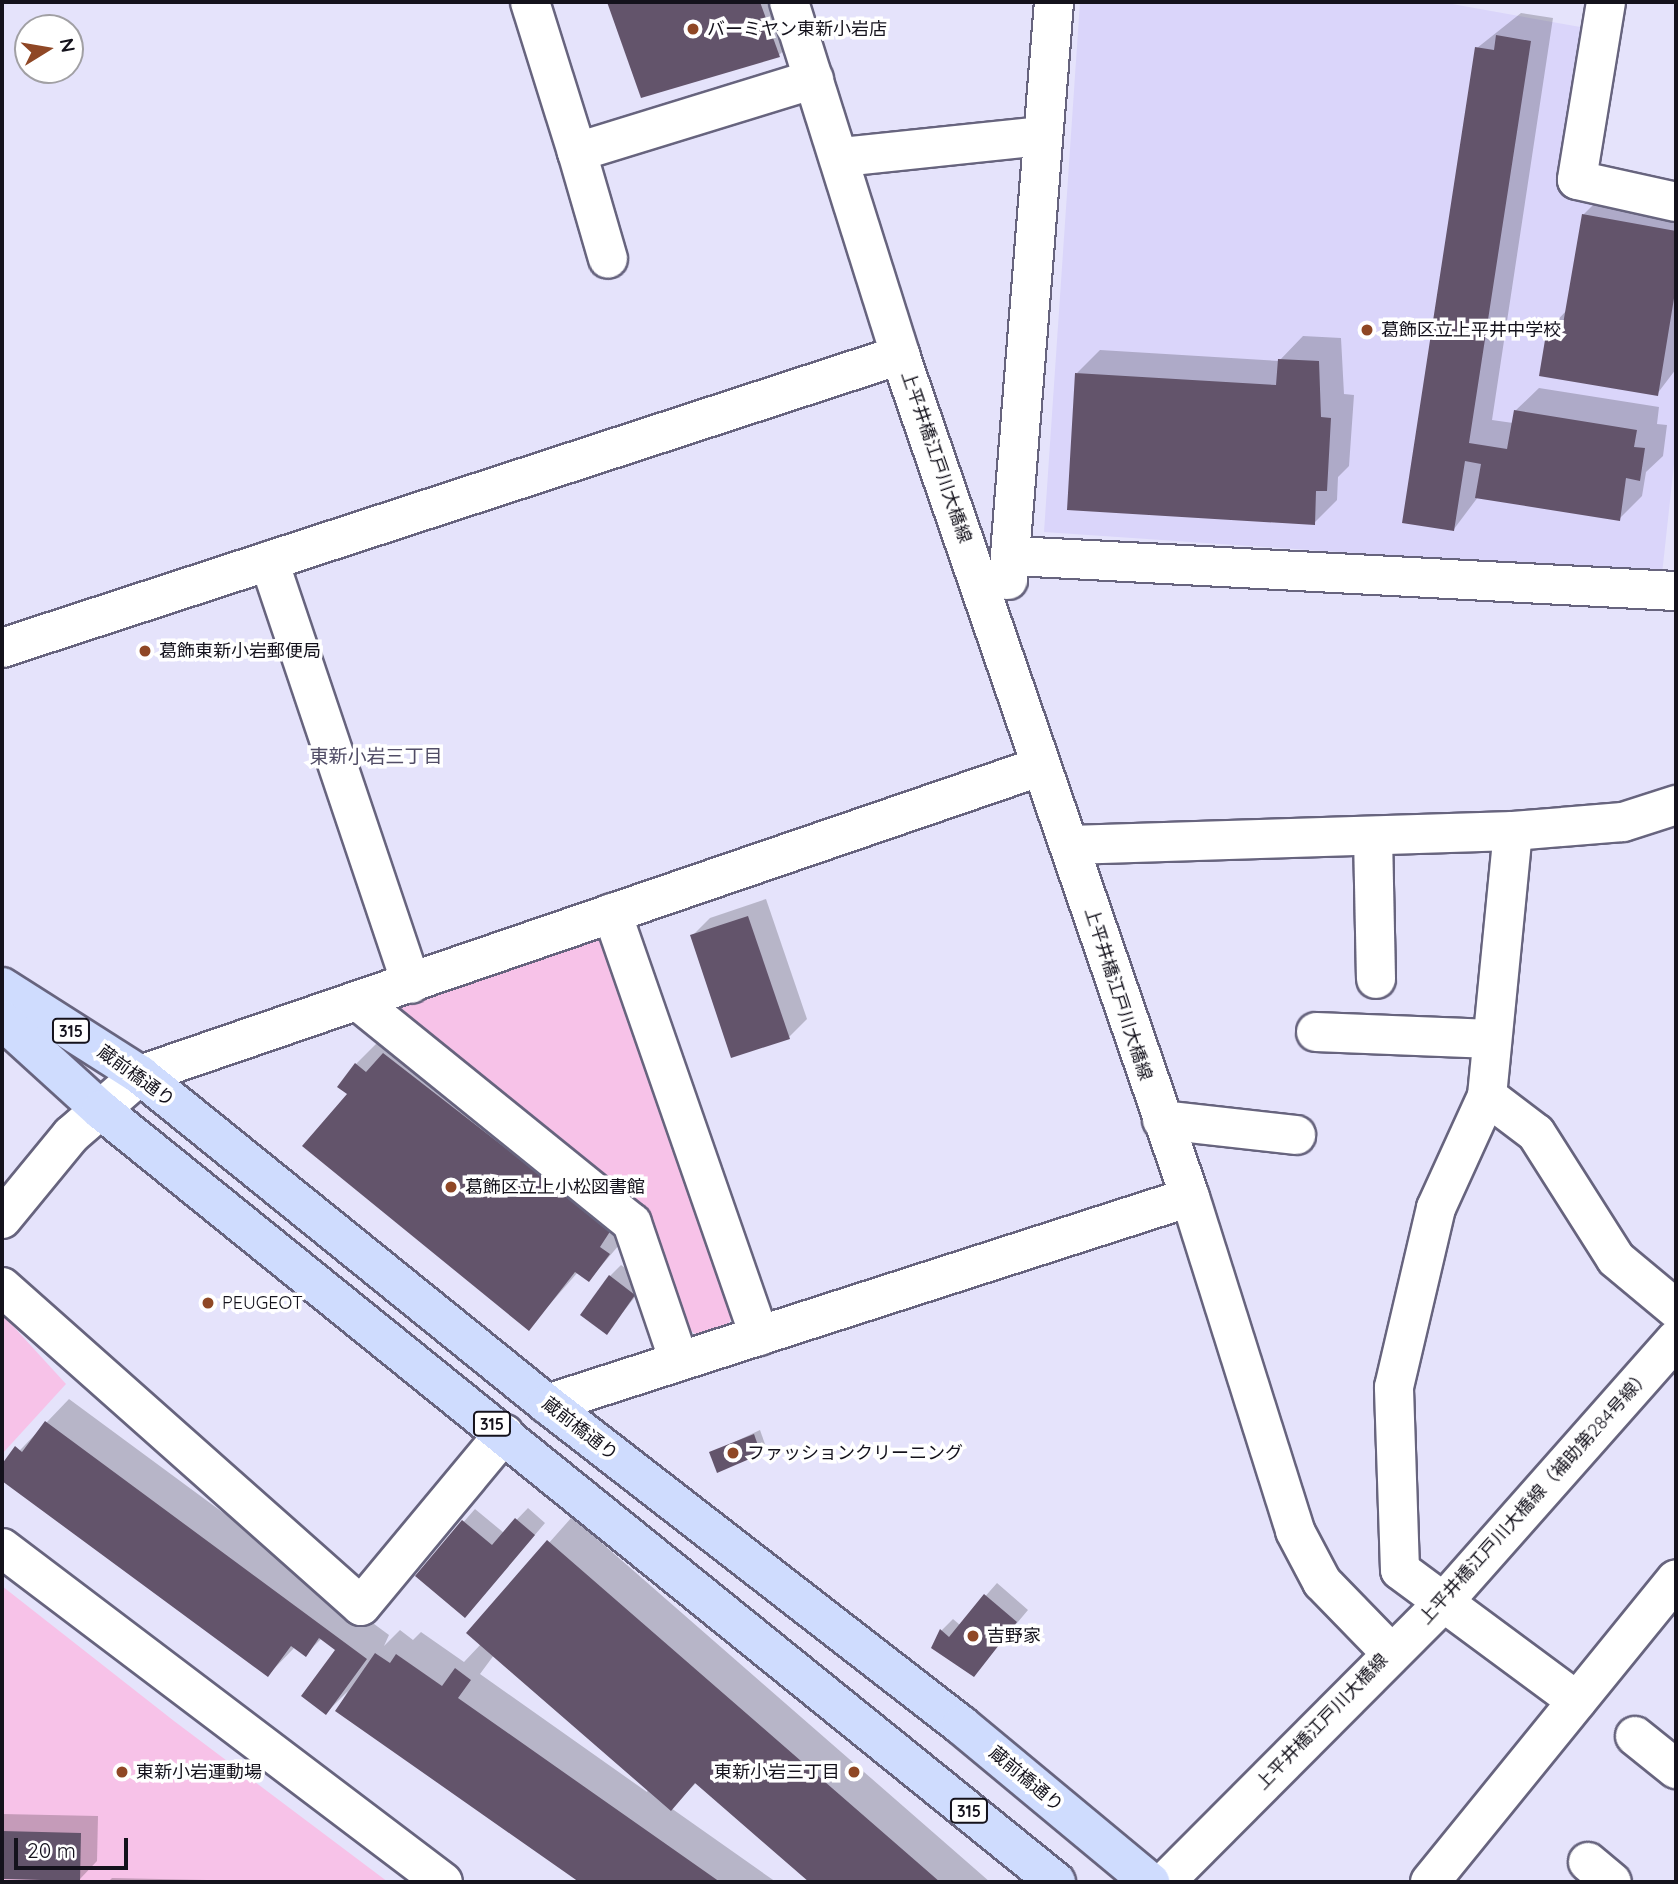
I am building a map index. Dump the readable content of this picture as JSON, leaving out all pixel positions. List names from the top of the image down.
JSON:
{
  "streets": {
    "main road": ["315", "蔵前橋通り"],
    "street": ["上平井橋江戸川大橋線", "上平井橋江戸川大橋線（補助第284号線）"]
  },
  "crossings": [
    ["上平井橋江戸川大橋線", "上平井橋江戸川大橋線（補助第284号線）"]
  ],
  "districts": ["東新小岩三丁目"],
  "places": [
    "バーミヤン東新小岩店",
    "葛飾区立上平井中学校",
    "葛飾東新小岩郵便局",
    "葛飾区立上小松図書館",
    "PEUGEOT",
    "ファッションクリーニング",
    "吉野家",
    "東新小岩運動場",
    "東新小岩三丁目"
  ],
  "scale_bar": "20 m",
  "north": "right"
}
